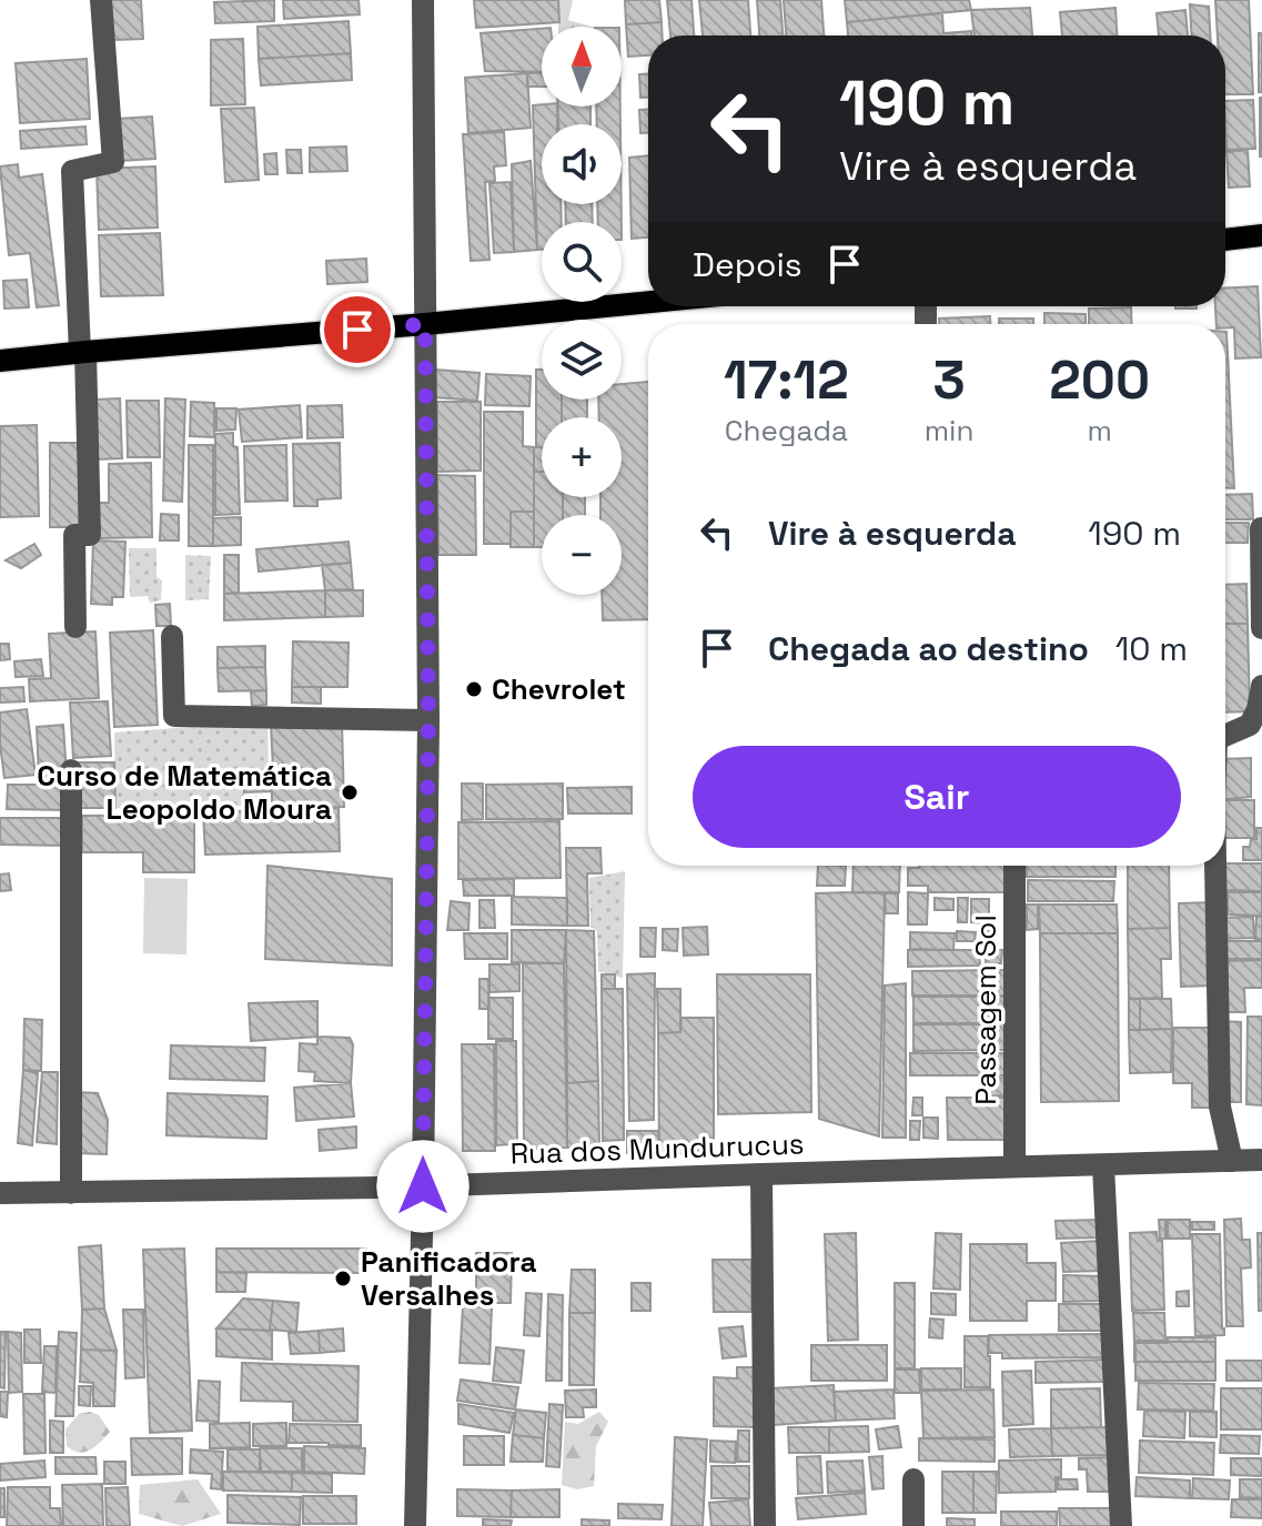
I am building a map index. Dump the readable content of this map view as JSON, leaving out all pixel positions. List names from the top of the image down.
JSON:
{
  "streets": {
    "street": ["Passagem Sol", "Rua dos Mundurucus"]
  },
  "crossings": [
    ["Passagem Sol", "Rua dos Mundurucus"]
  ],
  "places": ["Chevrolet", "Curso de Matemática Leopoldo Moura", "Panificadora Versalhes"],
  "north": "top",
  "page": {
    "map_buttons": ["+", "−"],
    "turn": ["190 m", "Vire à esquerda"],
    "then": "Depois",
    "eta": [
      "17:12",
      "Chegada",
      "3",
      "min",
      "200",
      "m"
    ],
    "list": [
      {
        "name": "Vire à esquerda",
        "value": "190 m"
      },
      {
        "name": "Chegada ao destino",
        "value": "10 m"
      }
    ],
    "buttons": "Sair"
  }
}
